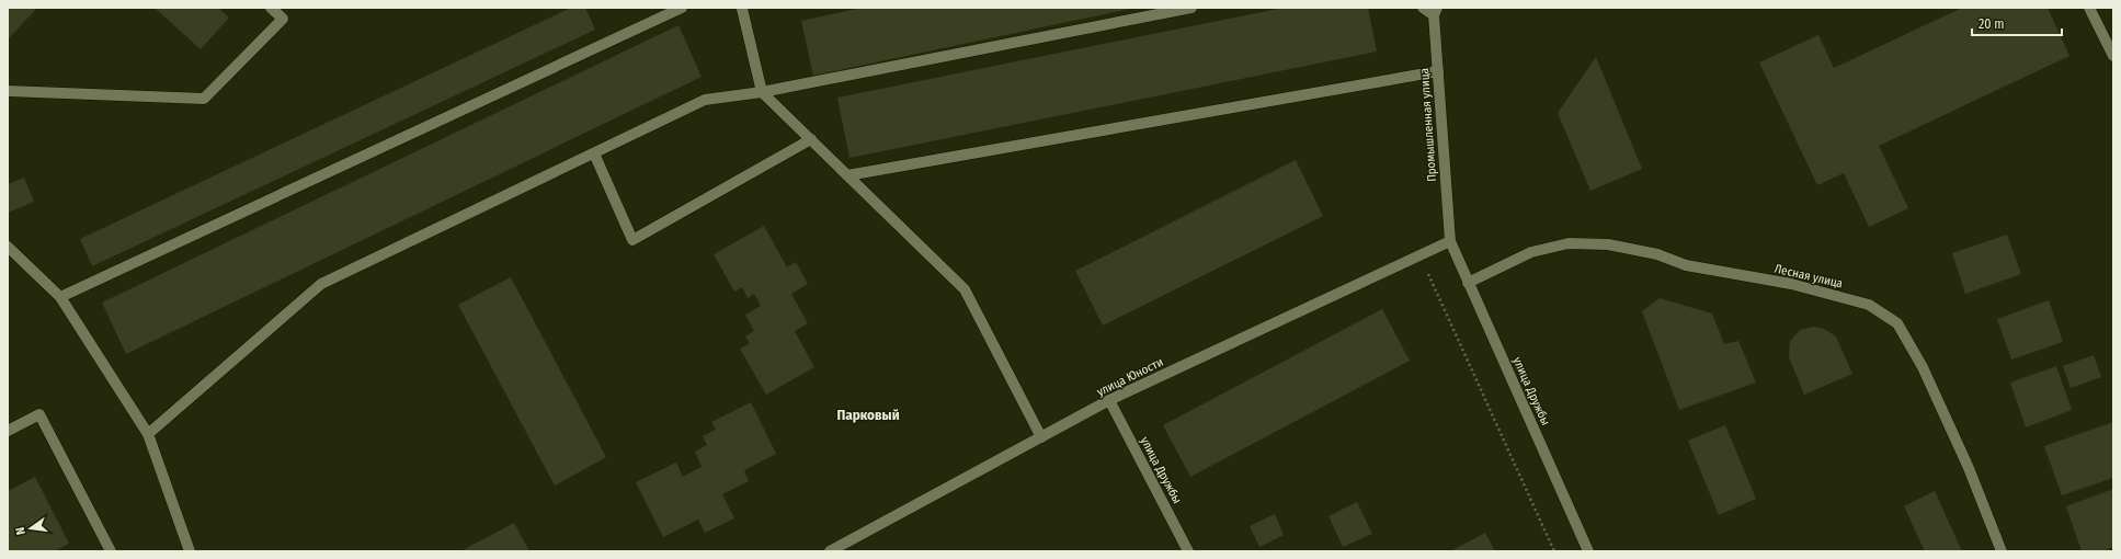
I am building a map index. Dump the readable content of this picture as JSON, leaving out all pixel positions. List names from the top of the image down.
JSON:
{
  "streets": {
    "street": [
      "Промышленная улица",
      "Лесная улица",
      "улица Юности",
      "улица Дружбы"
    ]
  },
  "crossings": [
    ["Промышленная улица", "улица Юности"],
    ["Промышленная улица", "улица Дружбы"],
    ["Лесная улица", "улица Дружбы"],
    ["улица Юности", "улица Дружбы"]
  ],
  "districts": ["Парковый"],
  "scale_bar": "20 m",
  "north": "left"
}
